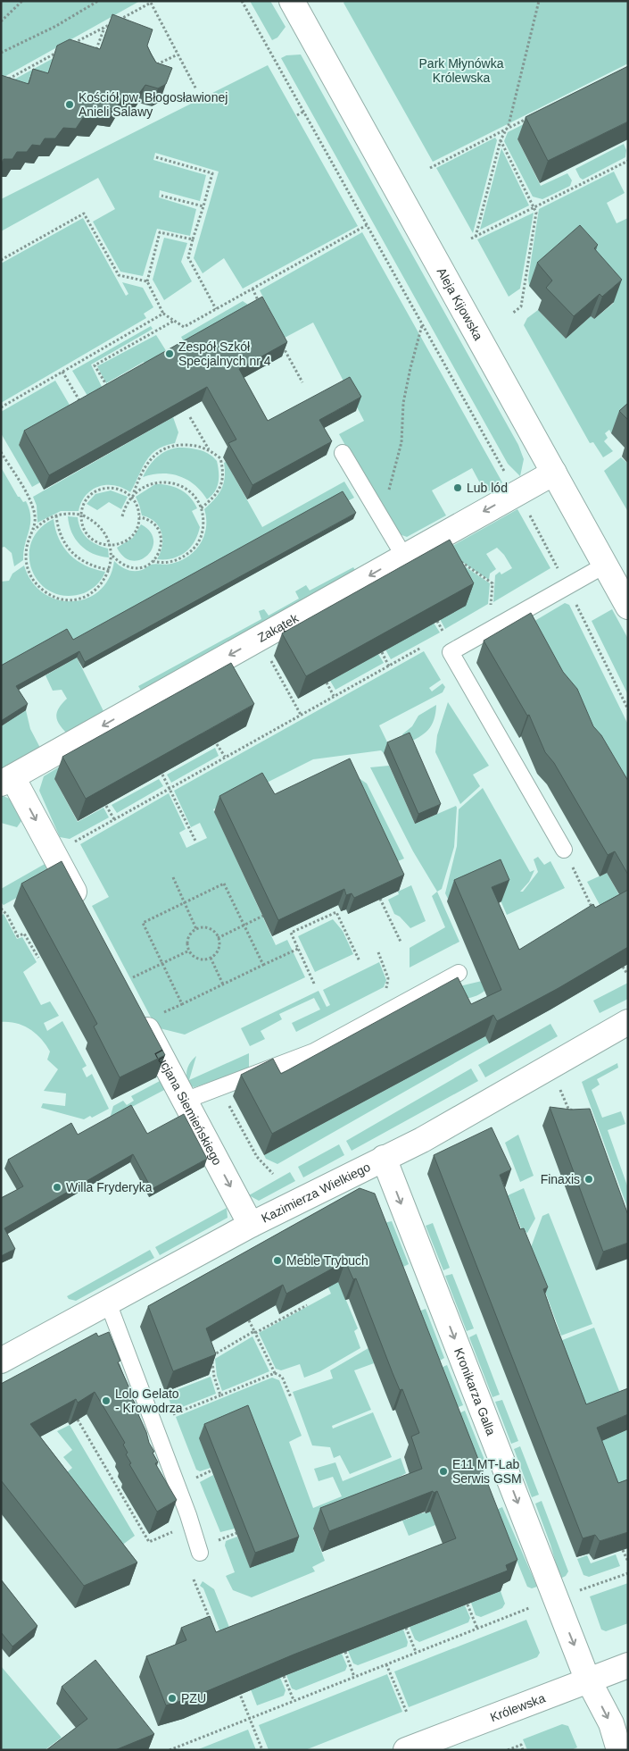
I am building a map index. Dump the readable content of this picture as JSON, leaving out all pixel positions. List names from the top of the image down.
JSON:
{
  "streets": {
    "street": [
      "Aleja Kijowska",
      "Zakątek",
      "Lucjana Siemieńskiego",
      "Kazimierza Wielkiego",
      "Kronikarza Galla",
      "Królewska"
    ]
  },
  "crossings": [
    ["Aleja Kijowska", "Zakątek"],
    ["Lucjana Siemieńskiego", "Kazimierza Wielkiego"],
    ["Kazimierza Wielkiego", "Kronikarza Galla"],
    ["Kronikarza Galla", "Królewska"]
  ],
  "one_way": ["Zakątek", "Lucjana Siemieńskiego", "Kronikarza Galla"],
  "parks": ["Park Młynówka Królewska"],
  "places": [
    "Kościół pw. Błogosławionej Anieli Salawy",
    "Zespół Szkół Specjalnych nr 4",
    "Lub lód",
    "Finaxis",
    "Willa Fryderyka",
    "Meble Trybuch",
    "Lolo Gelato - Krowodrza",
    "E11 MT-Lab Serwis GSM",
    "PZU"
  ]
}
